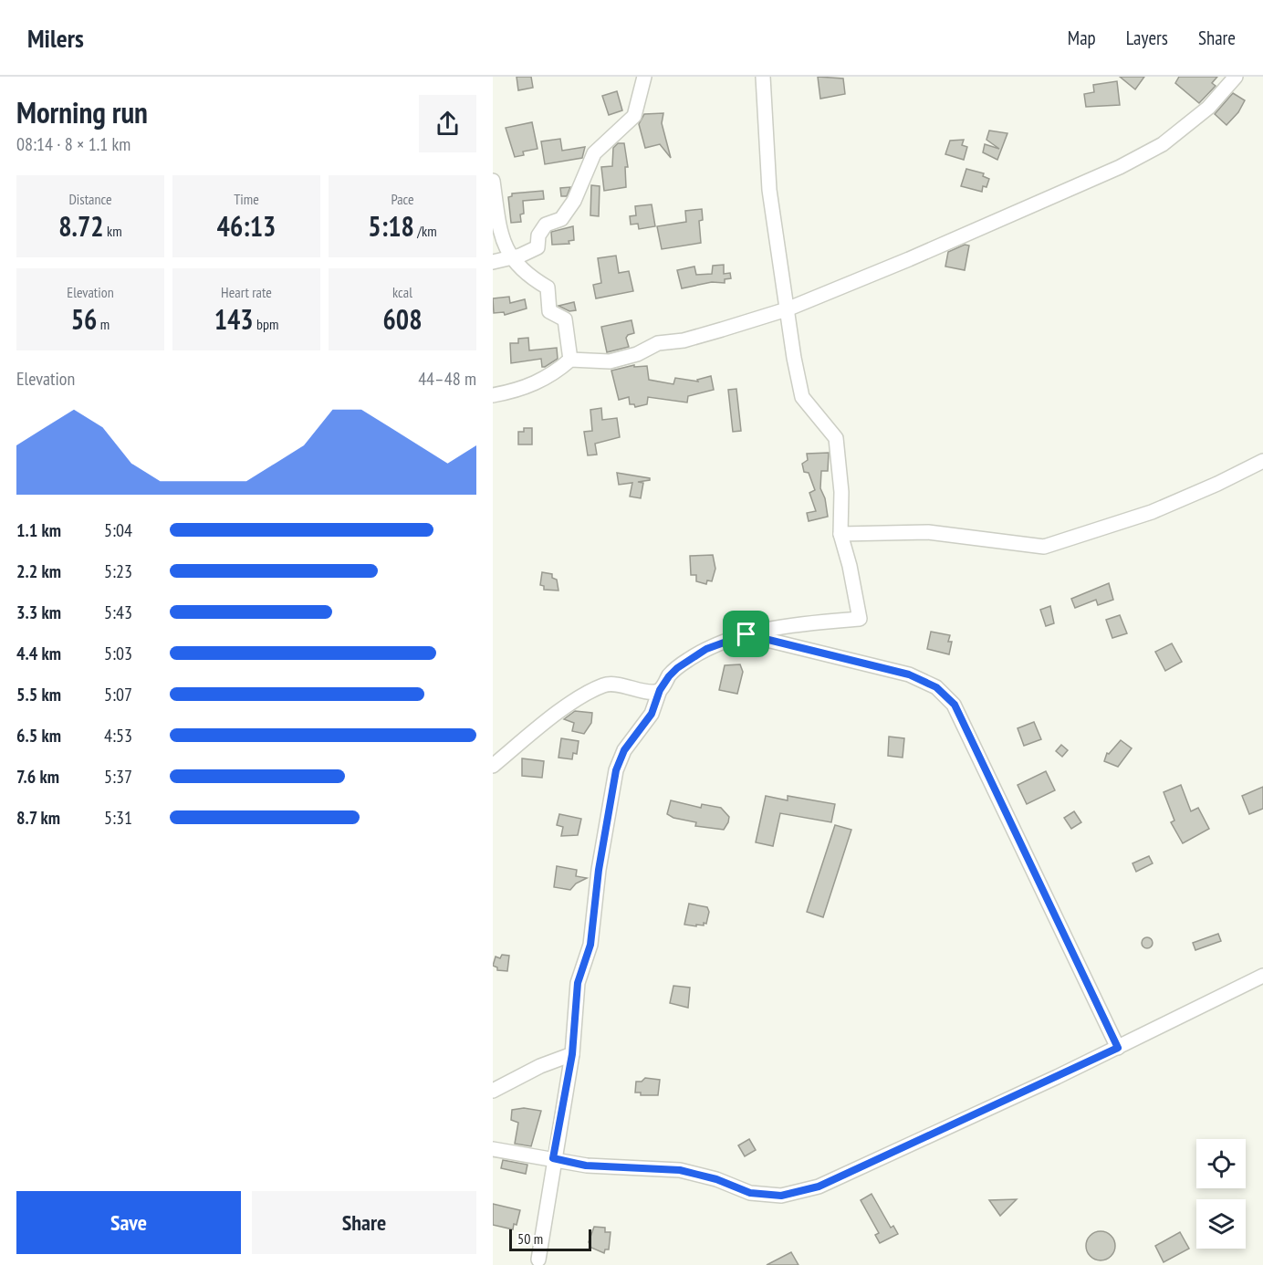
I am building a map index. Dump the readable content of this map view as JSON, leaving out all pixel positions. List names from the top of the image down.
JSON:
{
  "scale_bar": "50 m",
  "page": {
    "header": "Milers",
    "nav": ["Map", "Layers", "Share"],
    "heading": ["Morning run", "08:14 · 8 × 1.1 km"],
    "stats": [
      ["Distance", "8.72 km"],
      ["Time", "46:13"],
      ["Pace", "5:18 /km"],
      ["Elevation", "56 m"],
      ["Heart rate", "143 bpm"],
      ["kcal", "608"]
    ],
    "chart": ["Elevation", "44–48 m"],
    "list": [
      {
        "name": "1.1 km",
        "note": "5:04"
      },
      {
        "name": "2.2 km",
        "note": "5:23"
      },
      {
        "name": "3.3 km",
        "note": "5:43"
      },
      {
        "name": "4.4 km",
        "note": "5:03"
      },
      {
        "name": "5.5 km",
        "note": "5:07"
      },
      {
        "name": "6.5 km",
        "note": "4:53"
      },
      {
        "name": "7.6 km",
        "note": "5:37"
      },
      {
        "name": "8.7 km",
        "note": "5:31"
      }
    ],
    "buttons": ["Save", "Share"],
    "scale": "50 m"
  }
}
